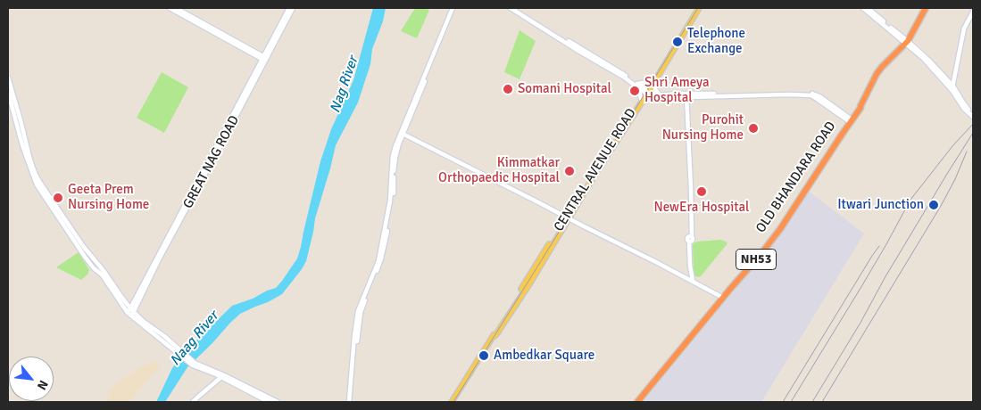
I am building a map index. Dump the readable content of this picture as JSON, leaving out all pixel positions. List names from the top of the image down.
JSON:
{
  "streets": {
    "highway": ["OLD BHANDARA ROAD", "NH53"],
    "main road": ["GREAT NAG ROAD"]
  },
  "crossings": [
    ["OLD BHANDARA ROAD", "NH53"]
  ],
  "water": ["Nag River", "Naag River"],
  "places": [
    "Telephone Exchange",
    "Somani Hospital",
    "Shri Ameya Hospital",
    "Purohit Nursing Home",
    "Kimmatkar Orthopaedic Hospital",
    "NewEra Hospital",
    "Geeta Prem Nursing Home",
    "Itwari Junction",
    "Ambedkar Square"
  ],
  "north": "bottom right"
}
